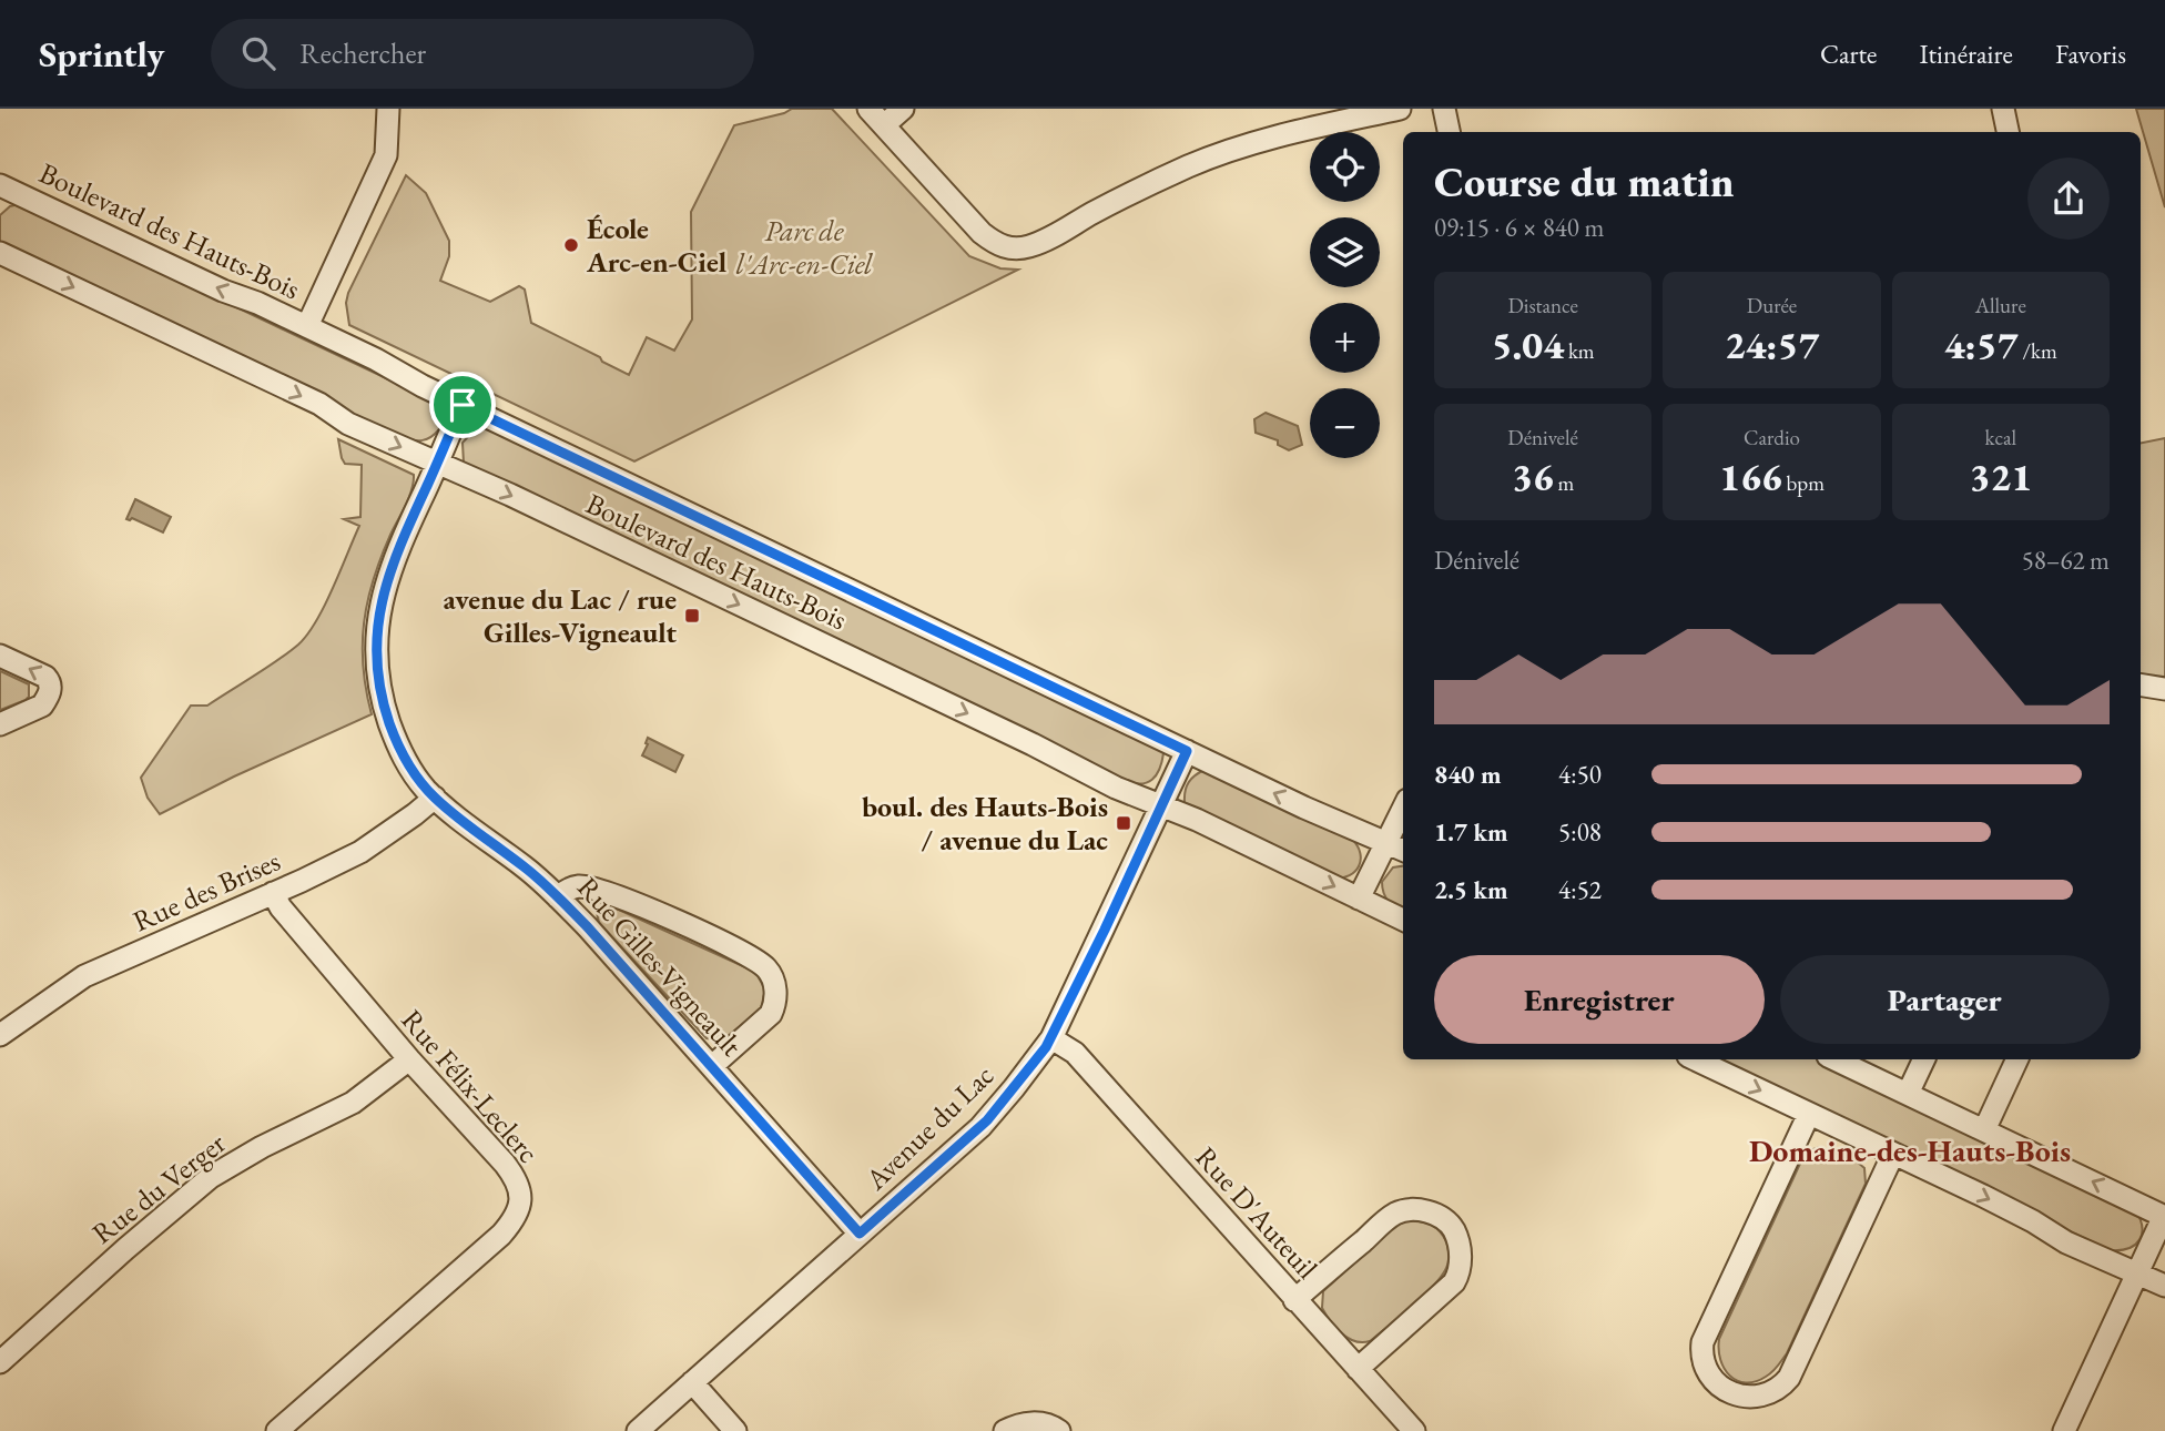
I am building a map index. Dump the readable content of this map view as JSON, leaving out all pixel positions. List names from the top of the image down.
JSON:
{
  "streets": {
    "street": [
      "Boulevard des Hauts-Bois",
      "Rue des Brises",
      "Rue Gilles-Vigneault",
      "Rue Félix-Leclerc",
      "Avenue du Lac",
      "Rue du Verger",
      "Rue D'Auteuil"
    ]
  },
  "crossings": [
    ["Boulevard des Hauts-Bois", "Rue Gilles-Vigneault"],
    ["Boulevard des Hauts-Bois", "Avenue du Lac"],
    ["Rue des Brises", "Rue Gilles-Vigneault"],
    ["Rue des Brises", "Rue Félix-Leclerc"],
    ["Rue Gilles-Vigneault", "Avenue du Lac"],
    ["Rue Félix-Leclerc", "Rue du Verger"],
    ["Avenue du Lac", "Rue D'Auteuil"]
  ],
  "districts": ["Domaine-des-Hauts-Bois"],
  "parks": ["Parc de l'Arc-en-Ciel"],
  "places": {
    "other": ["École Arc-en-Ciel"],
    "transit": ["avenue du Lac / rue Gilles-Vigneault", "boul. des Hauts-Bois / avenue du Lac"]
  },
  "page": {
    "header": "Sprintly",
    "search": "Rechercher",
    "nav": ["Carte", "Itinéraire", "Favoris"],
    "map_buttons": ["+", "−"],
    "heading": ["Course du matin", "09:15 · 6 × 840 m"],
    "stats": [
      ["Distance", "5.04 km"],
      ["Durée", "24:57"],
      ["Allure", "4:57 /km"],
      ["Dénivelé", "36 m"],
      ["Cardio", "166 bpm"],
      ["kcal", "321"]
    ],
    "chart": ["Dénivelé", "58–62 m"],
    "list": [
      {
        "name": "840 m",
        "note": "4:50"
      },
      {
        "name": "1.7 km",
        "note": "5:08"
      },
      {
        "name": "2.5 km",
        "note": "4:52"
      }
    ],
    "buttons": ["Enregistrer", "Partager"]
  }
}
